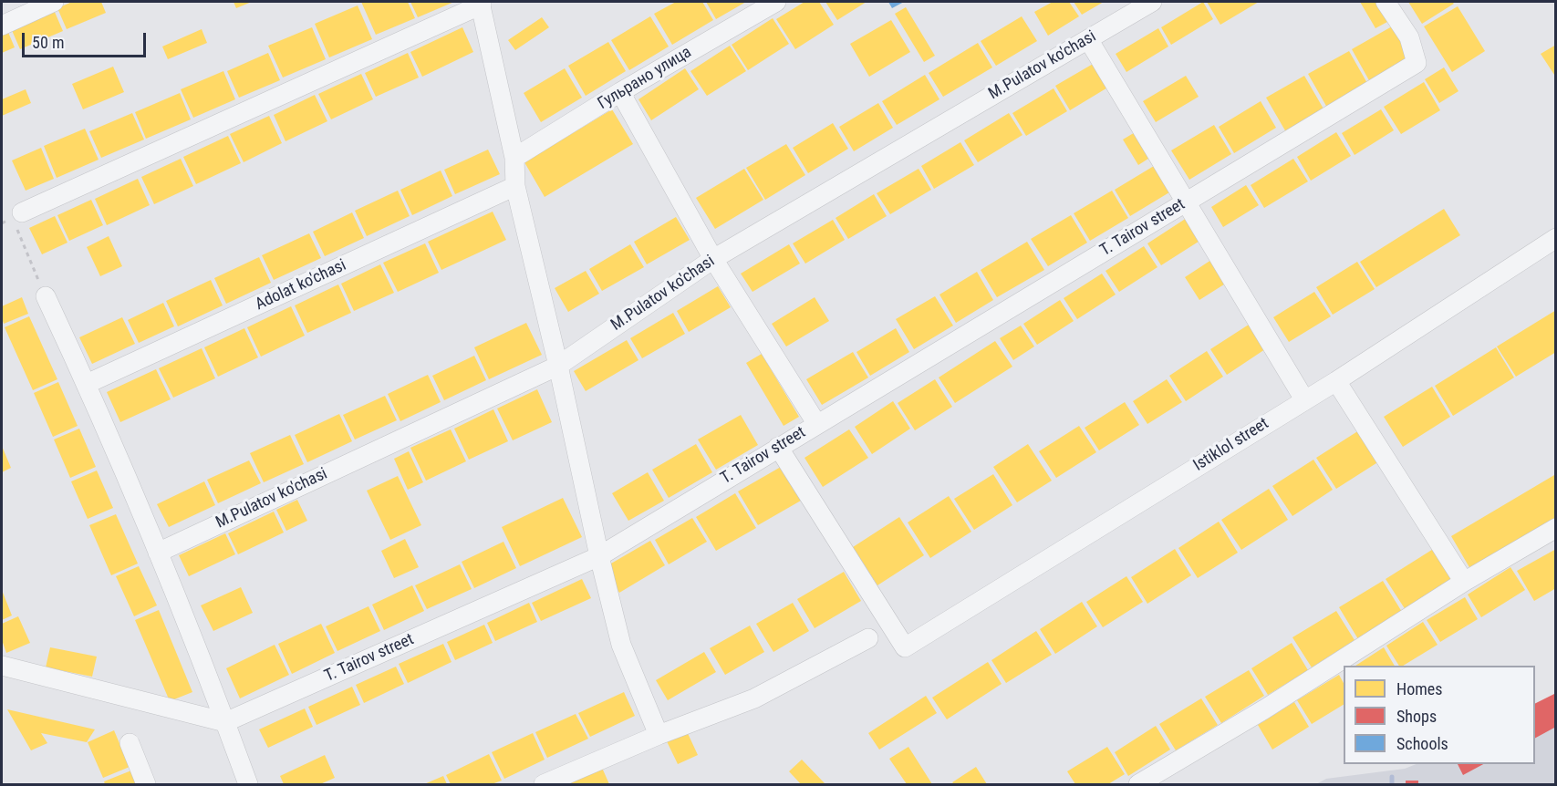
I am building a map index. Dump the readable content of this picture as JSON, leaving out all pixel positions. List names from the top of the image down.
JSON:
{
  "streets": {
    "street": [
      "M.Pulatov ko'chasi",
      "Гульрано улица",
      "T. Tairov street",
      "Adolat ko'chasi",
      "Istiklol street"
    ]
  },
  "crossings": [
    ["T. Tairov street", "Istiklol street"]
  ],
  "legend": ["Homes", "Shops", "Schools"],
  "scale_bar": "50 m"
}
